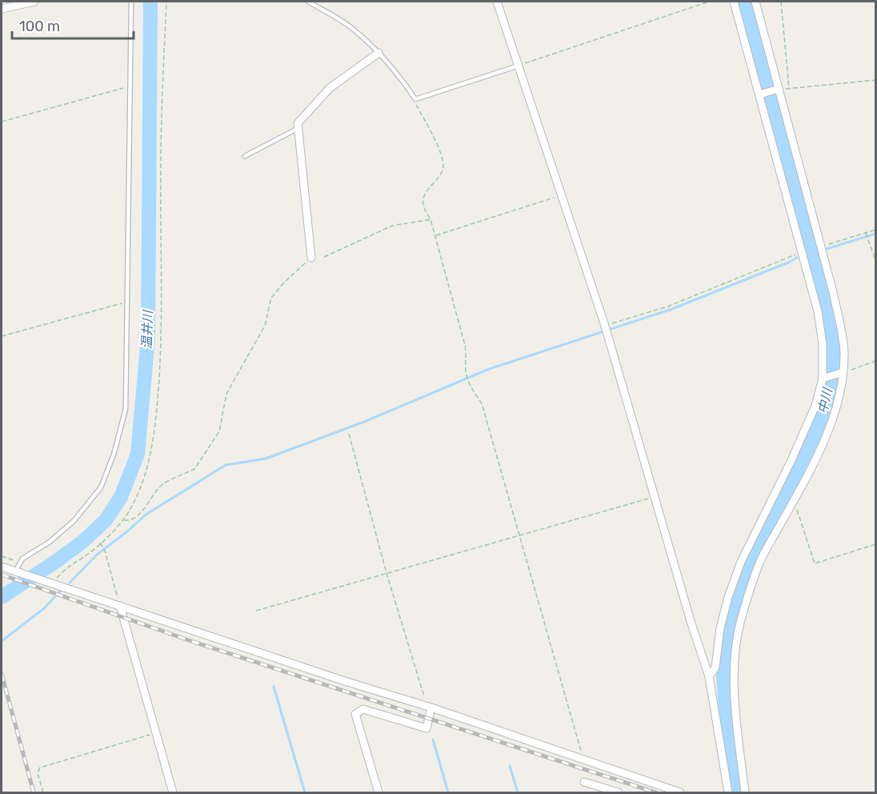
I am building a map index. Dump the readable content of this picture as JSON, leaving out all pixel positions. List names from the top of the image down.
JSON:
{
  "water": ["温井川", "中川"],
  "scale_bar": "100 m"
}
